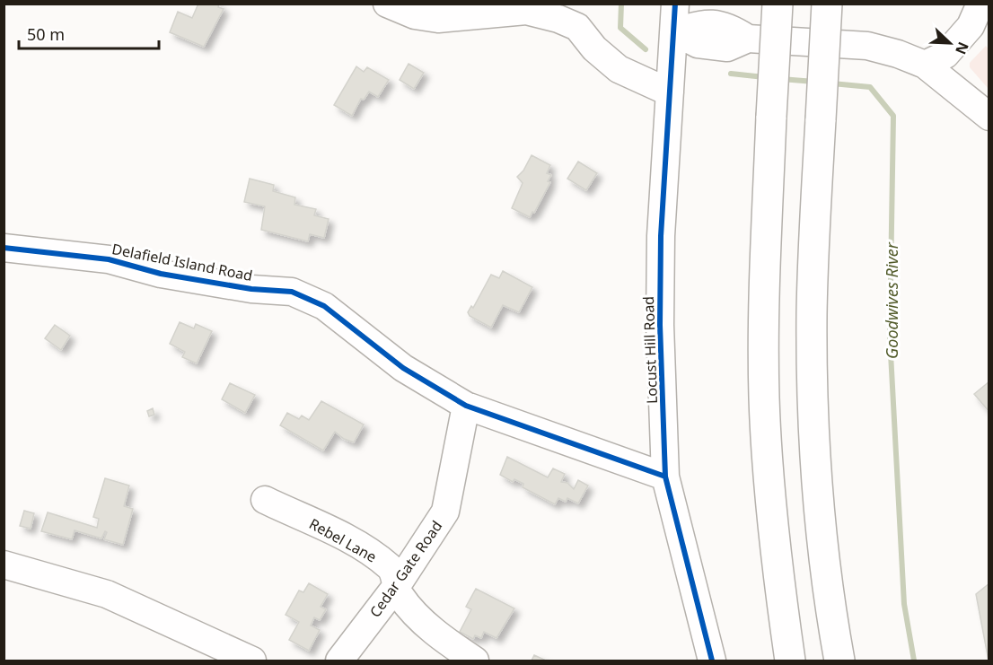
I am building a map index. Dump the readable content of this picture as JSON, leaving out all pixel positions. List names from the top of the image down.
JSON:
{
  "streets": {
    "street": [
      "Delafield Island Road",
      "Locust Hill Road",
      "Rebel Lane",
      "Cedar Gate Road"
    ]
  },
  "crossings": [
    ["Delafield Island Road", "Locust Hill Road"],
    ["Delafield Island Road", "Cedar Gate Road"],
    ["Rebel Lane", "Cedar Gate Road"]
  ],
  "water": ["Goodwives River"],
  "scale_bar": "50 m",
  "north": "bottom right"
}
